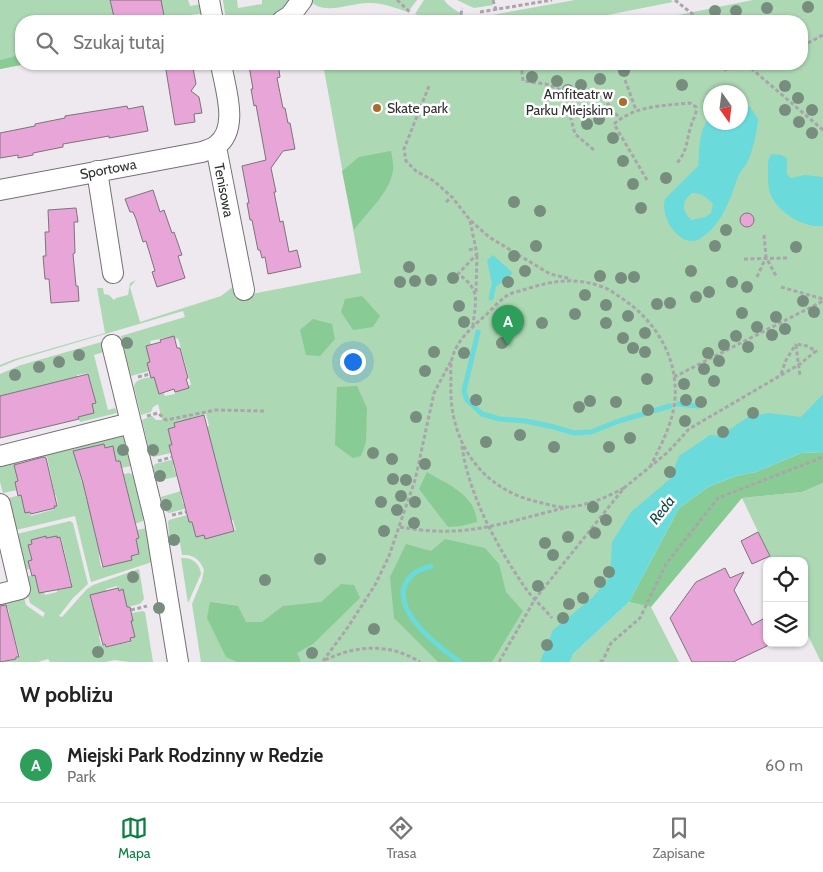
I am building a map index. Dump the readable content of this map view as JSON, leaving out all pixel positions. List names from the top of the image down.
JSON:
{
  "streets": {
    "street": ["Sportowa", "Tenisowa"]
  },
  "crossings": [
    ["Sportowa", "Tenisowa"]
  ],
  "water": ["Reda"],
  "places": ["Amfiteatr w Parku Miejskim", "Skate park"],
  "north": "bottom",
  "page": {
    "search": "Szukaj tutaj",
    "pins": "A",
    "heading": "W pobliżu",
    "list": [
      {
        "mark": "A",
        "name": "Miejski Park Rodzinny w Redzie",
        "note": "Park",
        "value": "60 m"
      }
    ],
    "nav": ["Mapa", "Trasa", "Zapisane"]
  }
}
